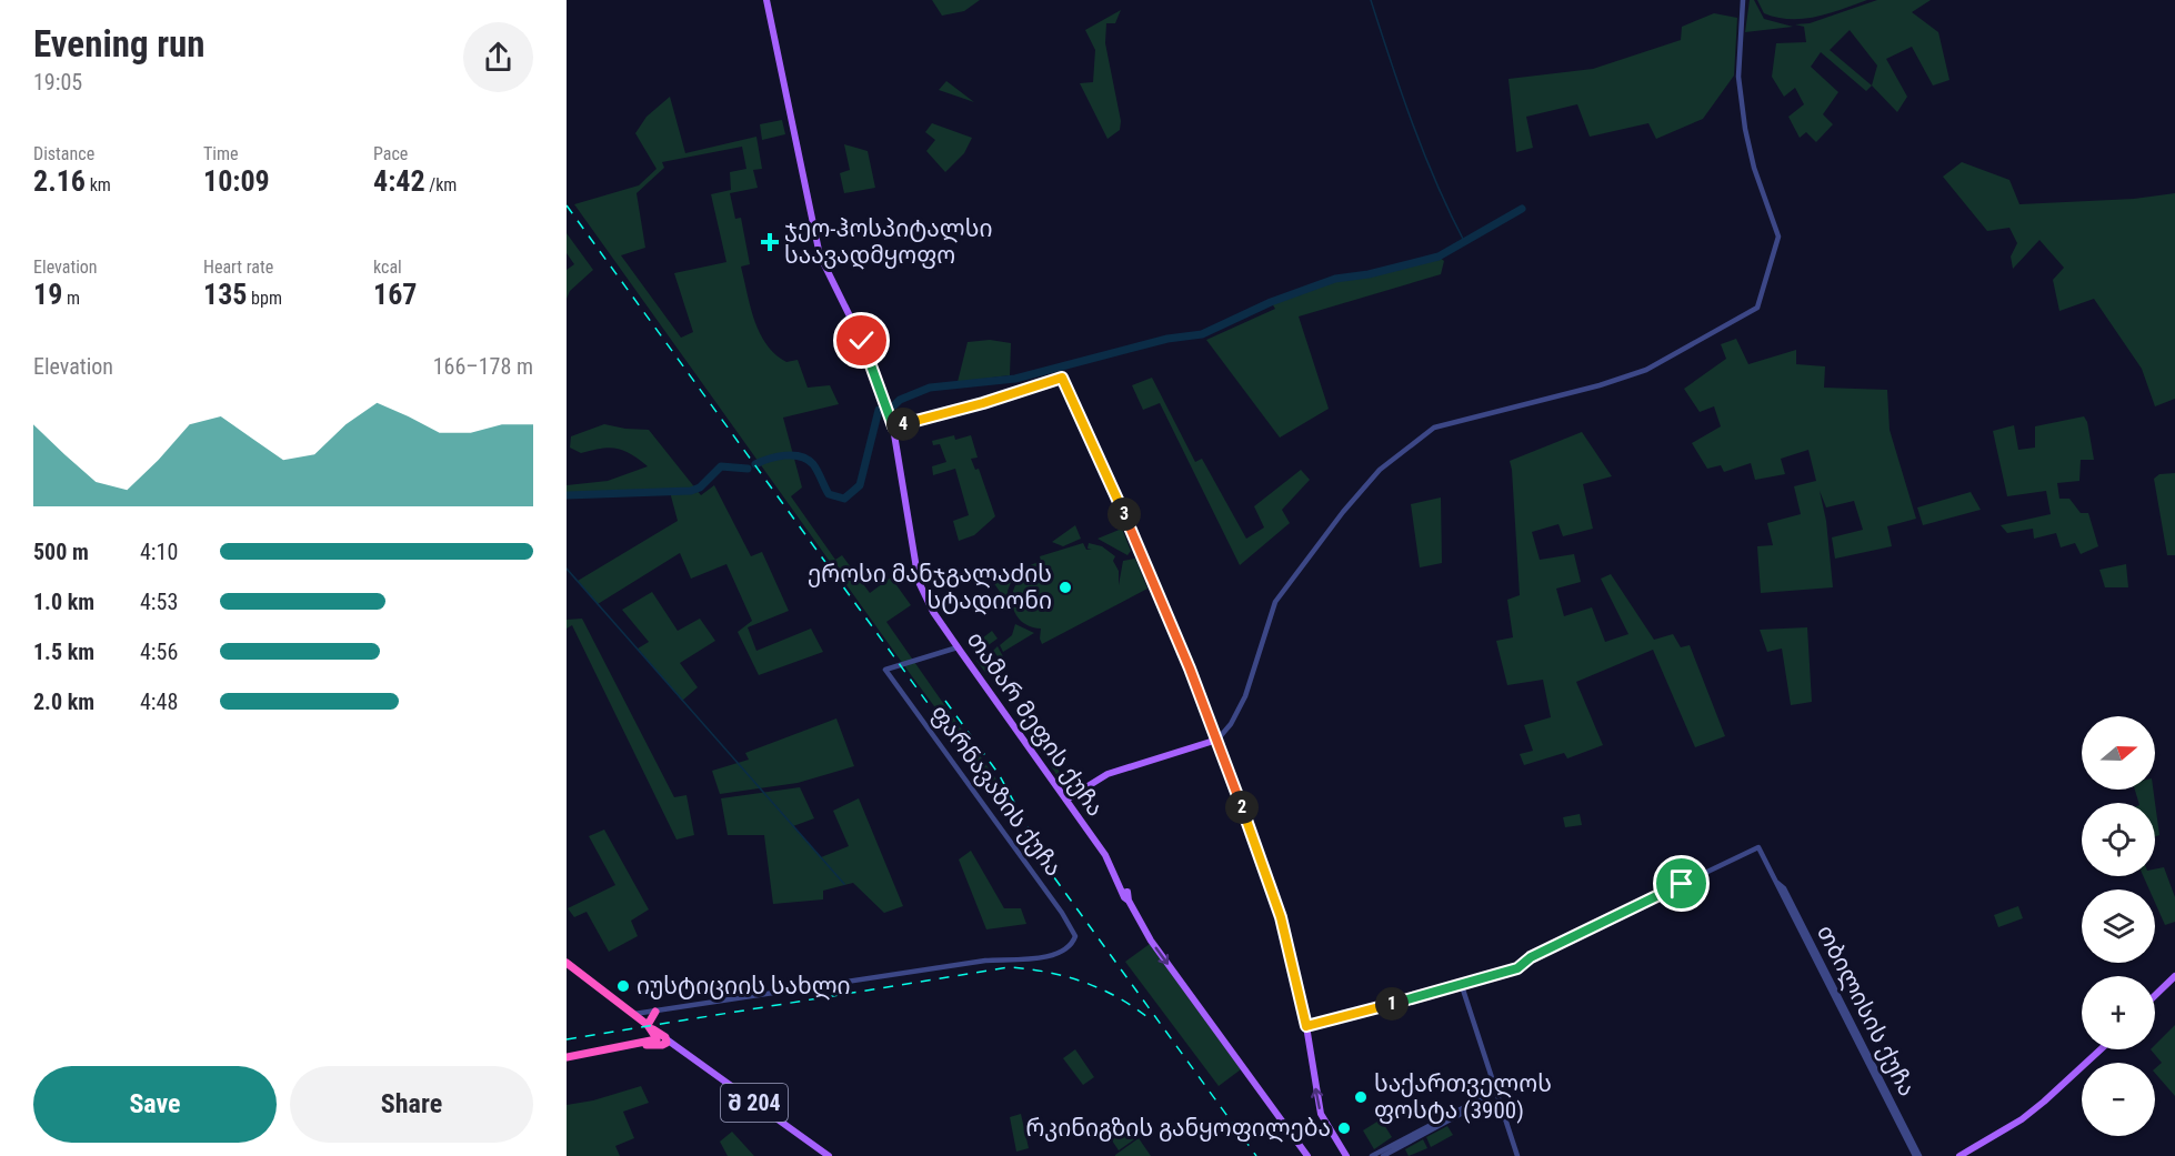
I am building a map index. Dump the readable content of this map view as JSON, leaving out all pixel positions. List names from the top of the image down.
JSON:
{
  "streets": {
    "main road": ["თამარ მეფის ქუჩა", "შ 204"],
    "street": ["ფარნავაზის ქუჩა", "თბილისის ქუჩა"]
  },
  "crossings": [
    ["თამარ მეფის ქუჩა", "ფარნავაზის ქუჩა"]
  ],
  "places": {
    "health": ["ჯეო-ჰოსპიტალსი საავადმყოფო"],
    "other": [
      "ეროსი მანჯგალაძის სტადიონი",
      "იუსტიციის სახლი",
      "საქართველოს ფოსტა (3900)",
      "რკინიგზის განყოფილება"
    ]
  },
  "north": "right",
  "page": {
    "heading": ["Evening run", "19:05"],
    "stats": [
      ["Distance", "2.16 km"],
      ["Time", "10:09"],
      ["Pace", "4:42 /km"],
      ["Elevation", "19 m"],
      ["Heart rate", "135 bpm"],
      ["kcal", "167"]
    ],
    "chart": ["Elevation", "166–178 m"],
    "pins": [
      "4",
      "3",
      "2",
      "1"
    ],
    "list": [
      {
        "name": "500 m",
        "note": "4:10"
      },
      {
        "name": "1.0 km",
        "note": "4:53"
      },
      {
        "name": "1.5 km",
        "note": "4:56"
      },
      {
        "name": "2.0 km",
        "note": "4:48"
      }
    ],
    "map_buttons": ["+", "−"],
    "buttons": ["Save", "Share"]
  }
}
